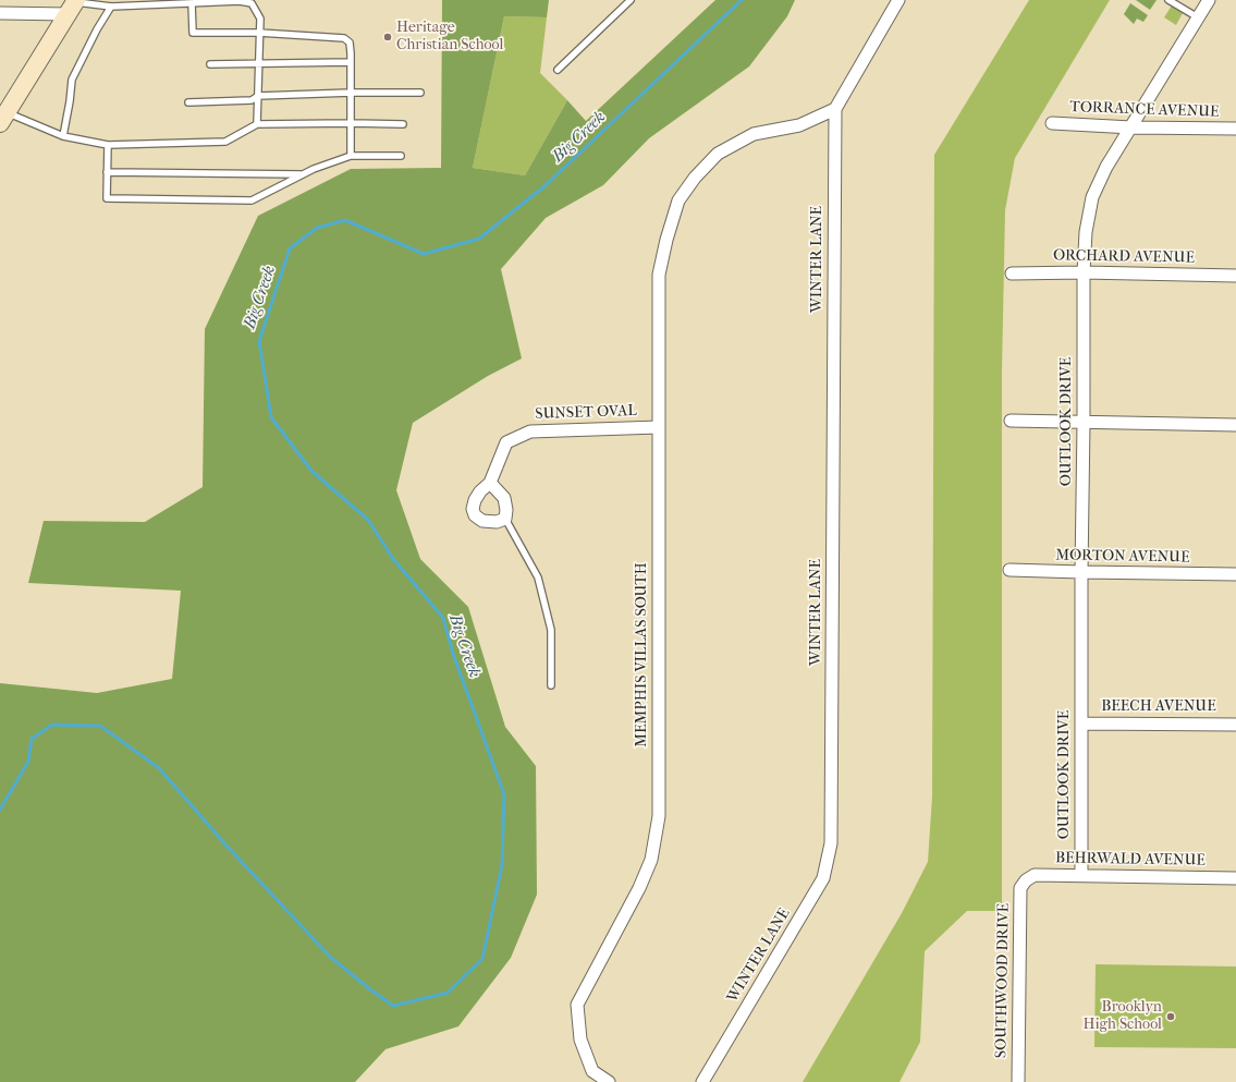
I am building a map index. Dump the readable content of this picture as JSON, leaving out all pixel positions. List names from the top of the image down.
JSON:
{
  "streets": {
    "street": [
      "TORRANCE AVENUE",
      "ORCHARD AVENUE",
      "WINTER LANE",
      "SUNSET OVAL",
      "OUTLOOK DRIVE",
      "MORTON AVENUE",
      "MEMPHIS VILLAS SOUTH",
      "BEECH AVENUE",
      "BEHRWALD AVENUE",
      "SOUTHWOOD DRIVE"
    ]
  },
  "crossings": [
    ["TORRANCE AVENUE", "OUTLOOK DRIVE"],
    ["ORCHARD AVENUE", "OUTLOOK DRIVE"],
    ["WINTER LANE", "MEMPHIS VILLAS SOUTH"],
    ["SUNSET OVAL", "MEMPHIS VILLAS SOUTH"],
    ["OUTLOOK DRIVE", "MORTON AVENUE"],
    ["OUTLOOK DRIVE", "BEECH AVENUE"],
    ["OUTLOOK DRIVE", "BEHRWALD AVENUE"],
    ["BEHRWALD AVENUE", "SOUTHWOOD DRIVE"]
  ],
  "water": ["Big Creek"],
  "places": ["Heritage Christian School", "Brooklyn High School"]
}
